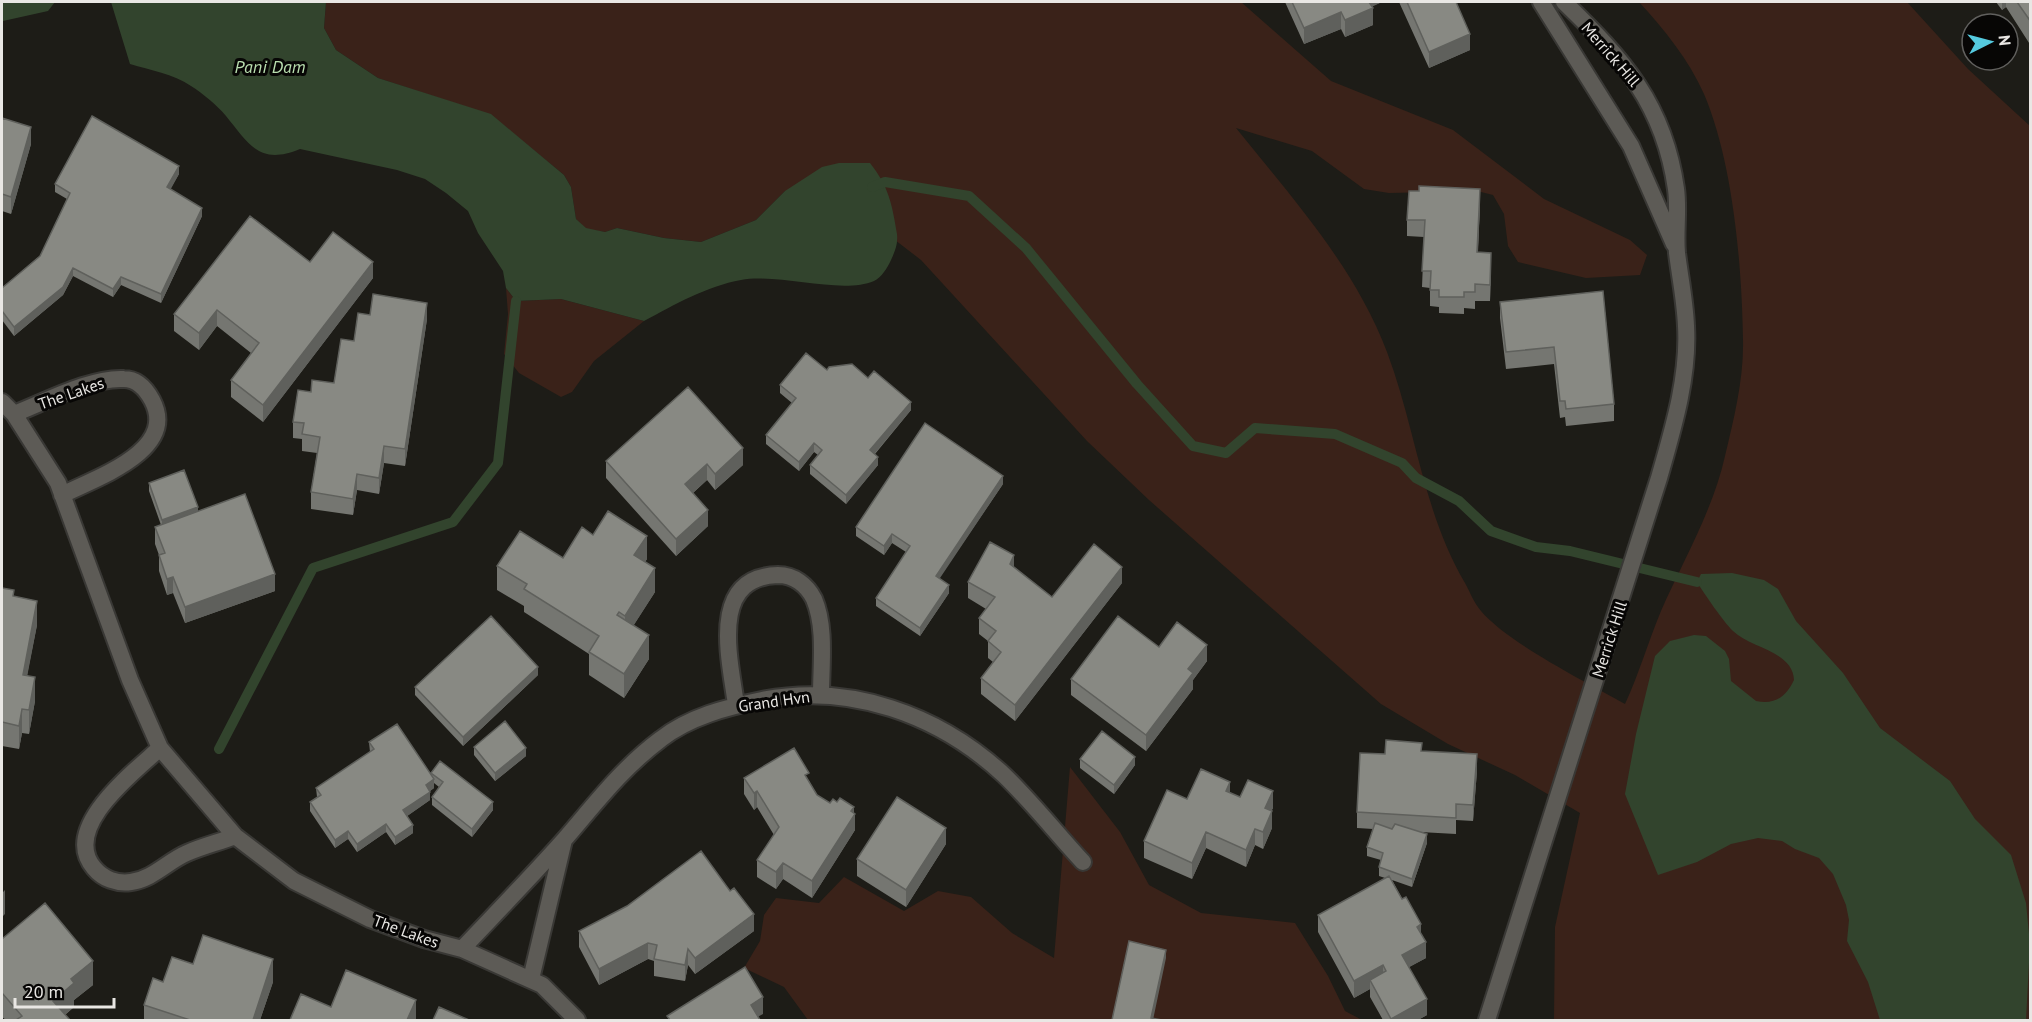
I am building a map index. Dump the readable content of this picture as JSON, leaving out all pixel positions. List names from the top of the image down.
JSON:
{
  "streets": {
    "street": ["Merrick Hill", "The Lakes", "Grand Hvn"]
  },
  "crossings": [
    ["The Lakes", "Grand Hvn"]
  ],
  "water": ["Pani Dam"],
  "scale_bar": "20 m",
  "north": "right"
}
